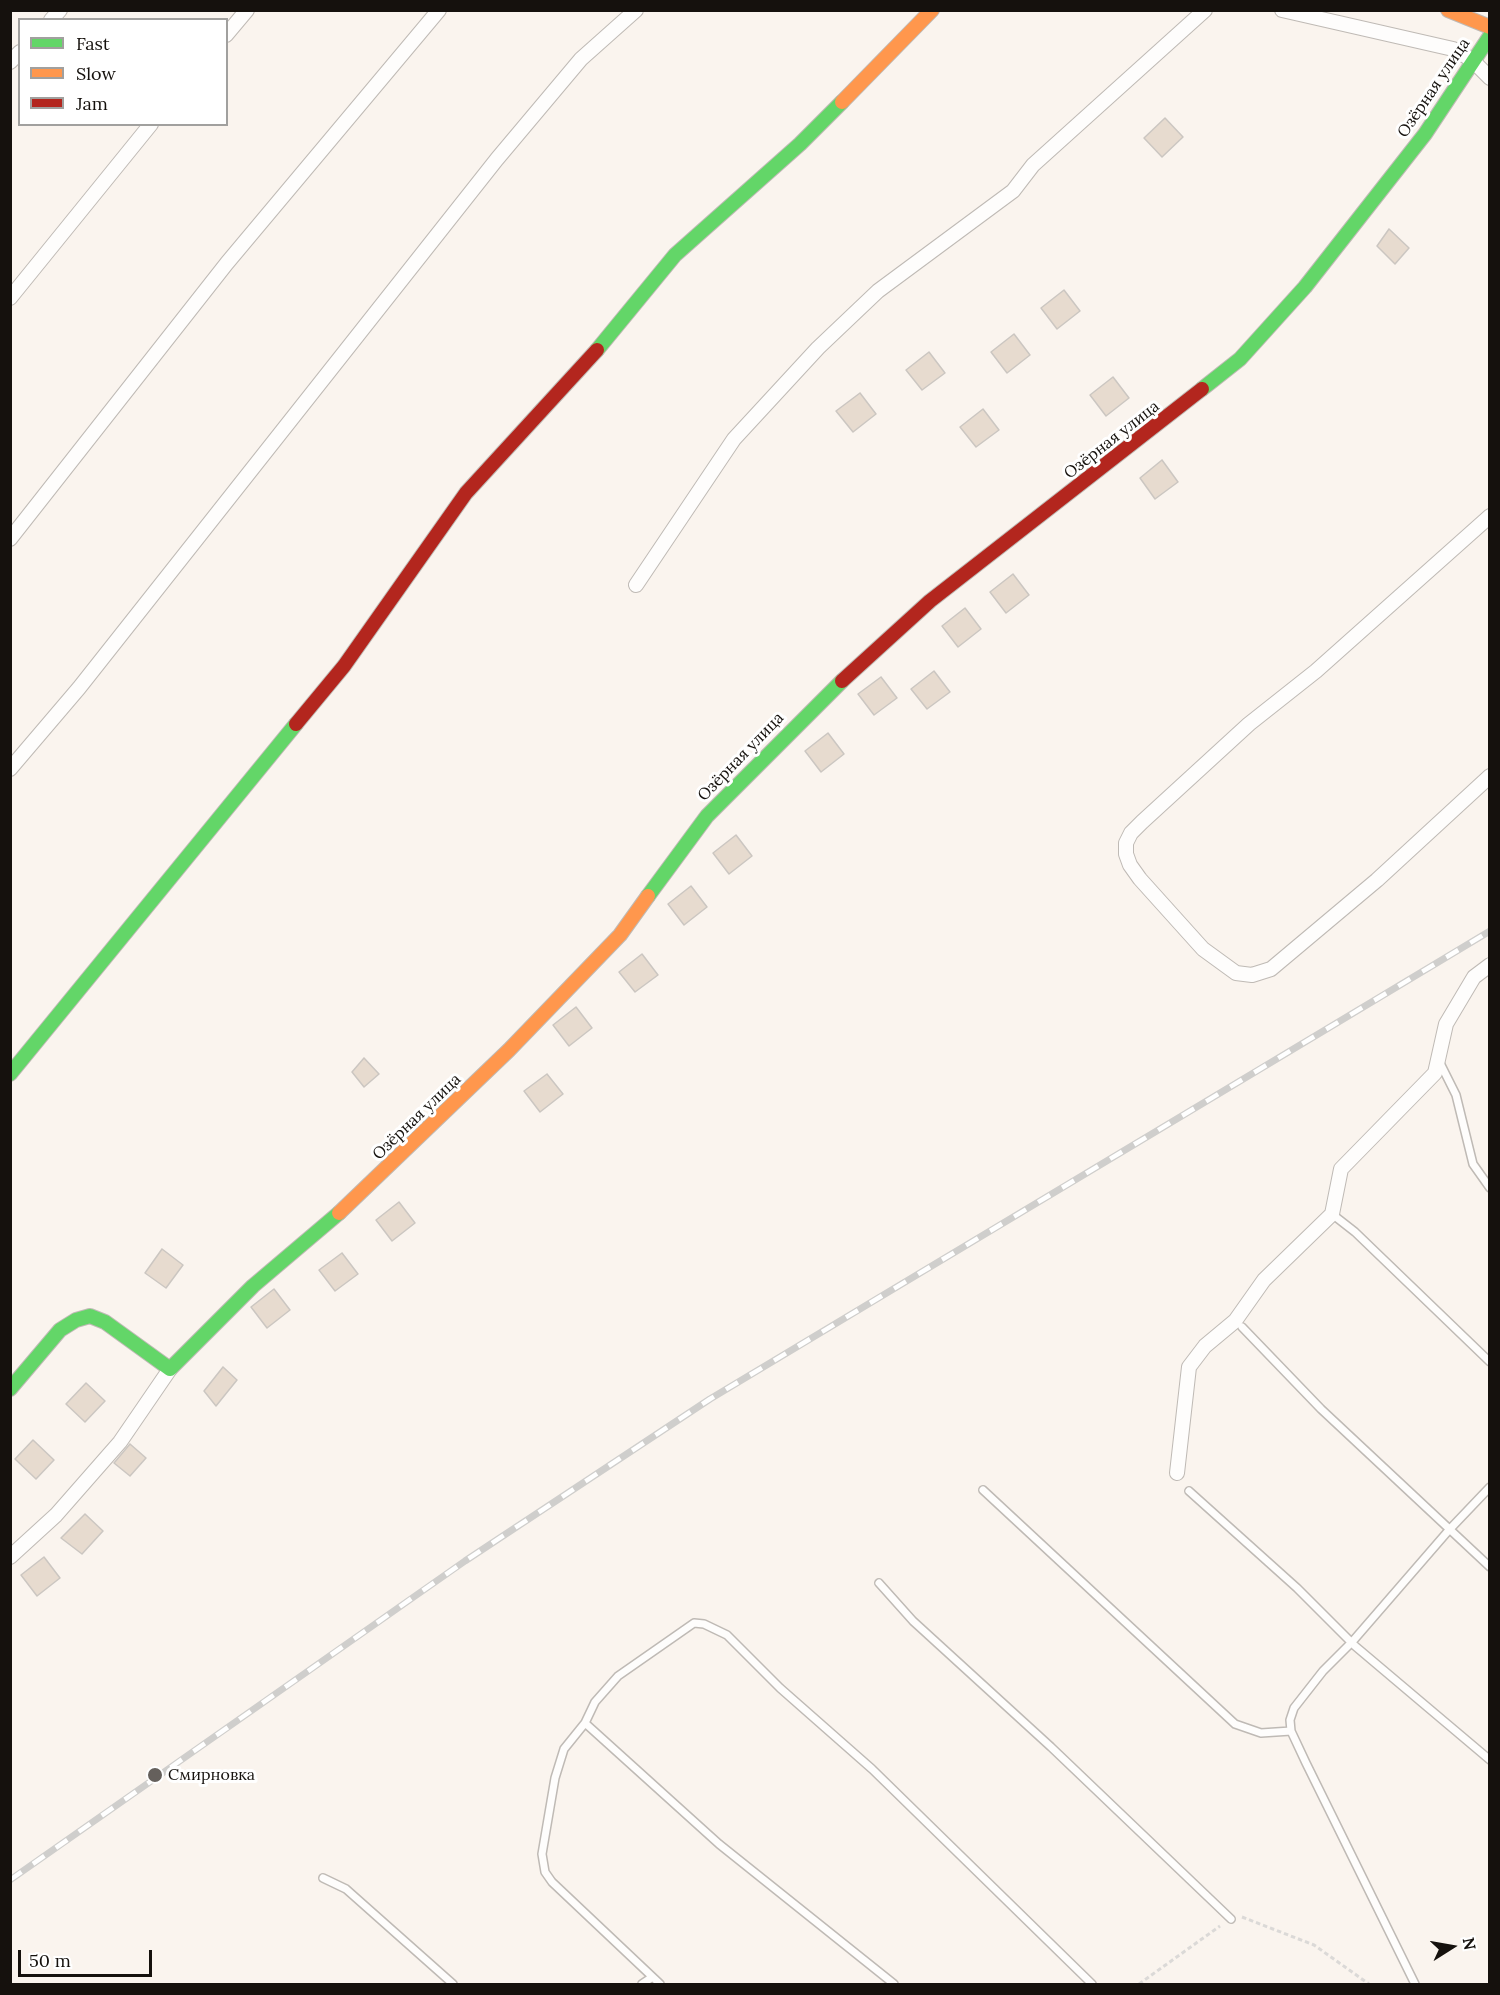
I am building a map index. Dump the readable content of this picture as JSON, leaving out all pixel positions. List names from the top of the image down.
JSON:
{
  "streets": {
    "street": ["Озёрная улица"]
  },
  "places": ["Смирновка"],
  "legend": ["Fast", "Slow", "Jam"],
  "scale_bar": "50 m",
  "north": "right"
}
